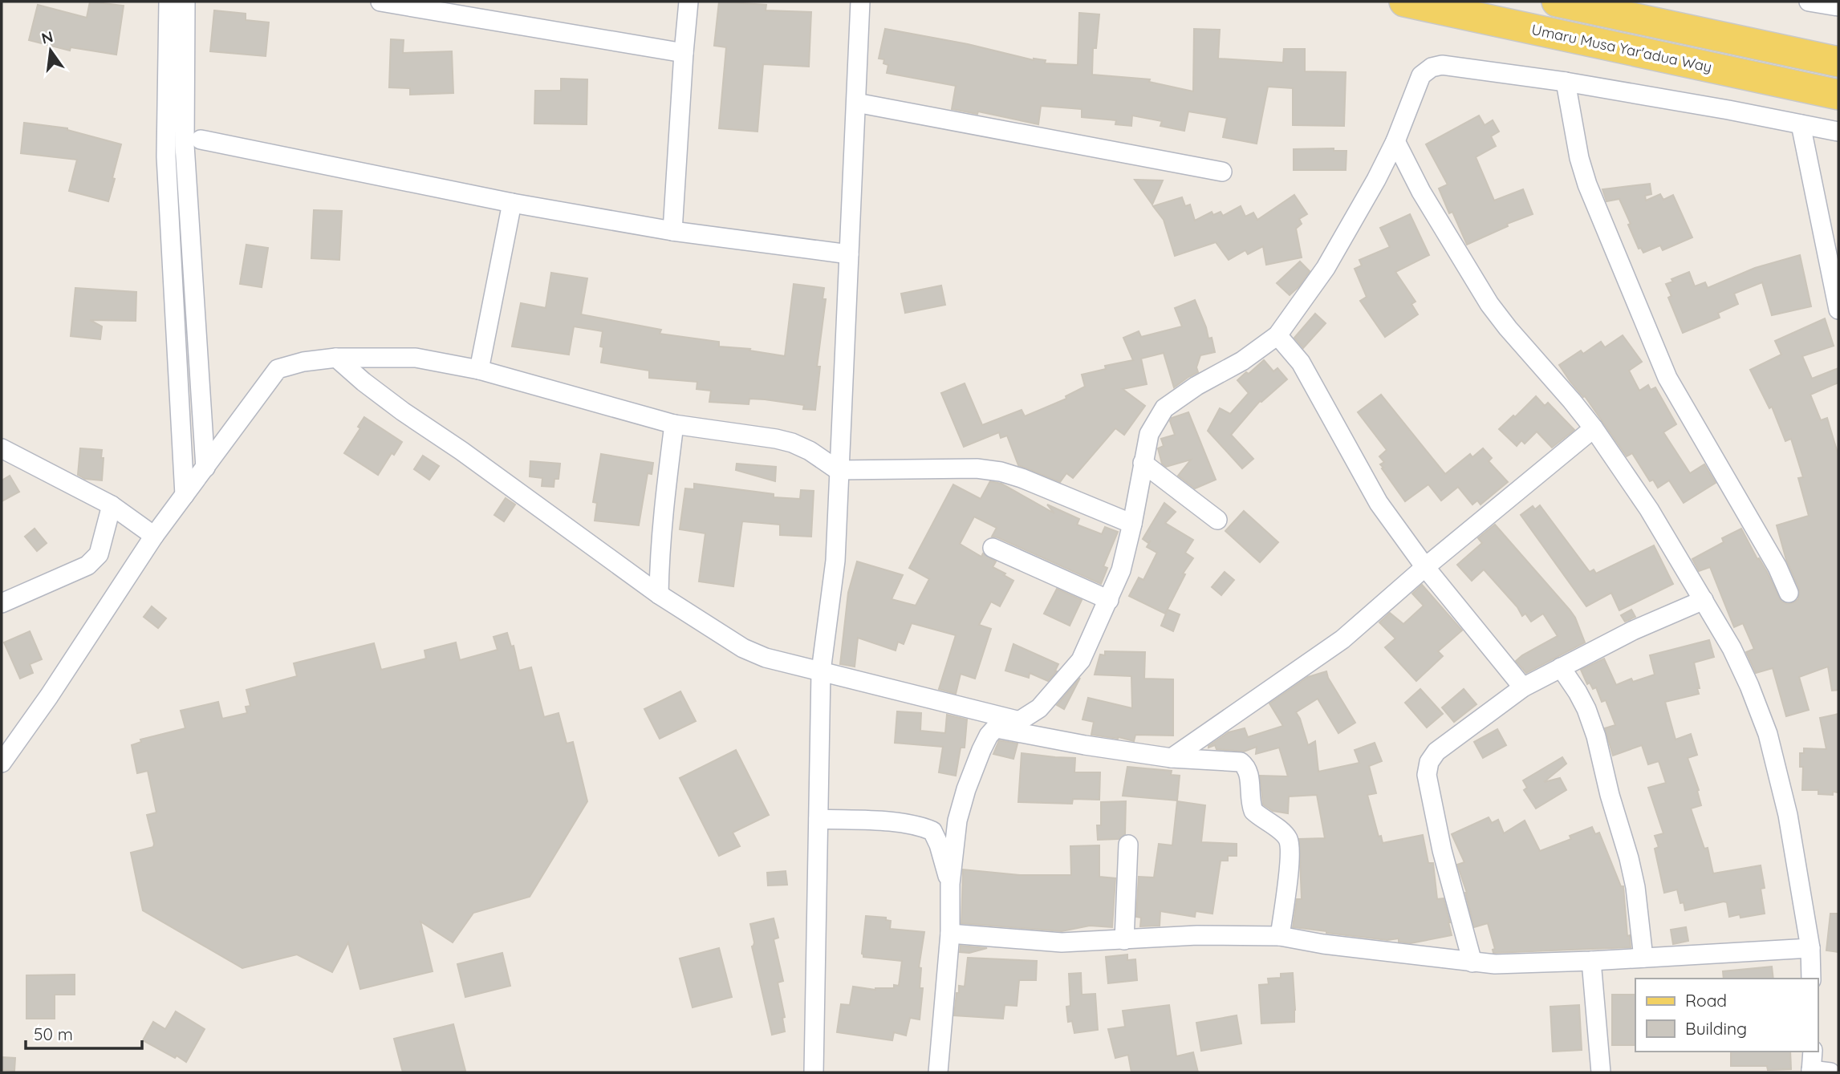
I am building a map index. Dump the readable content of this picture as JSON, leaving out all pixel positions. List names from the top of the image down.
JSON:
{
  "streets": {
    "main road": ["Umaru Musa Yar'adua Way"]
  },
  "legend": ["Road", "Building"],
  "scale_bar": "50 m",
  "north": "top"
}
